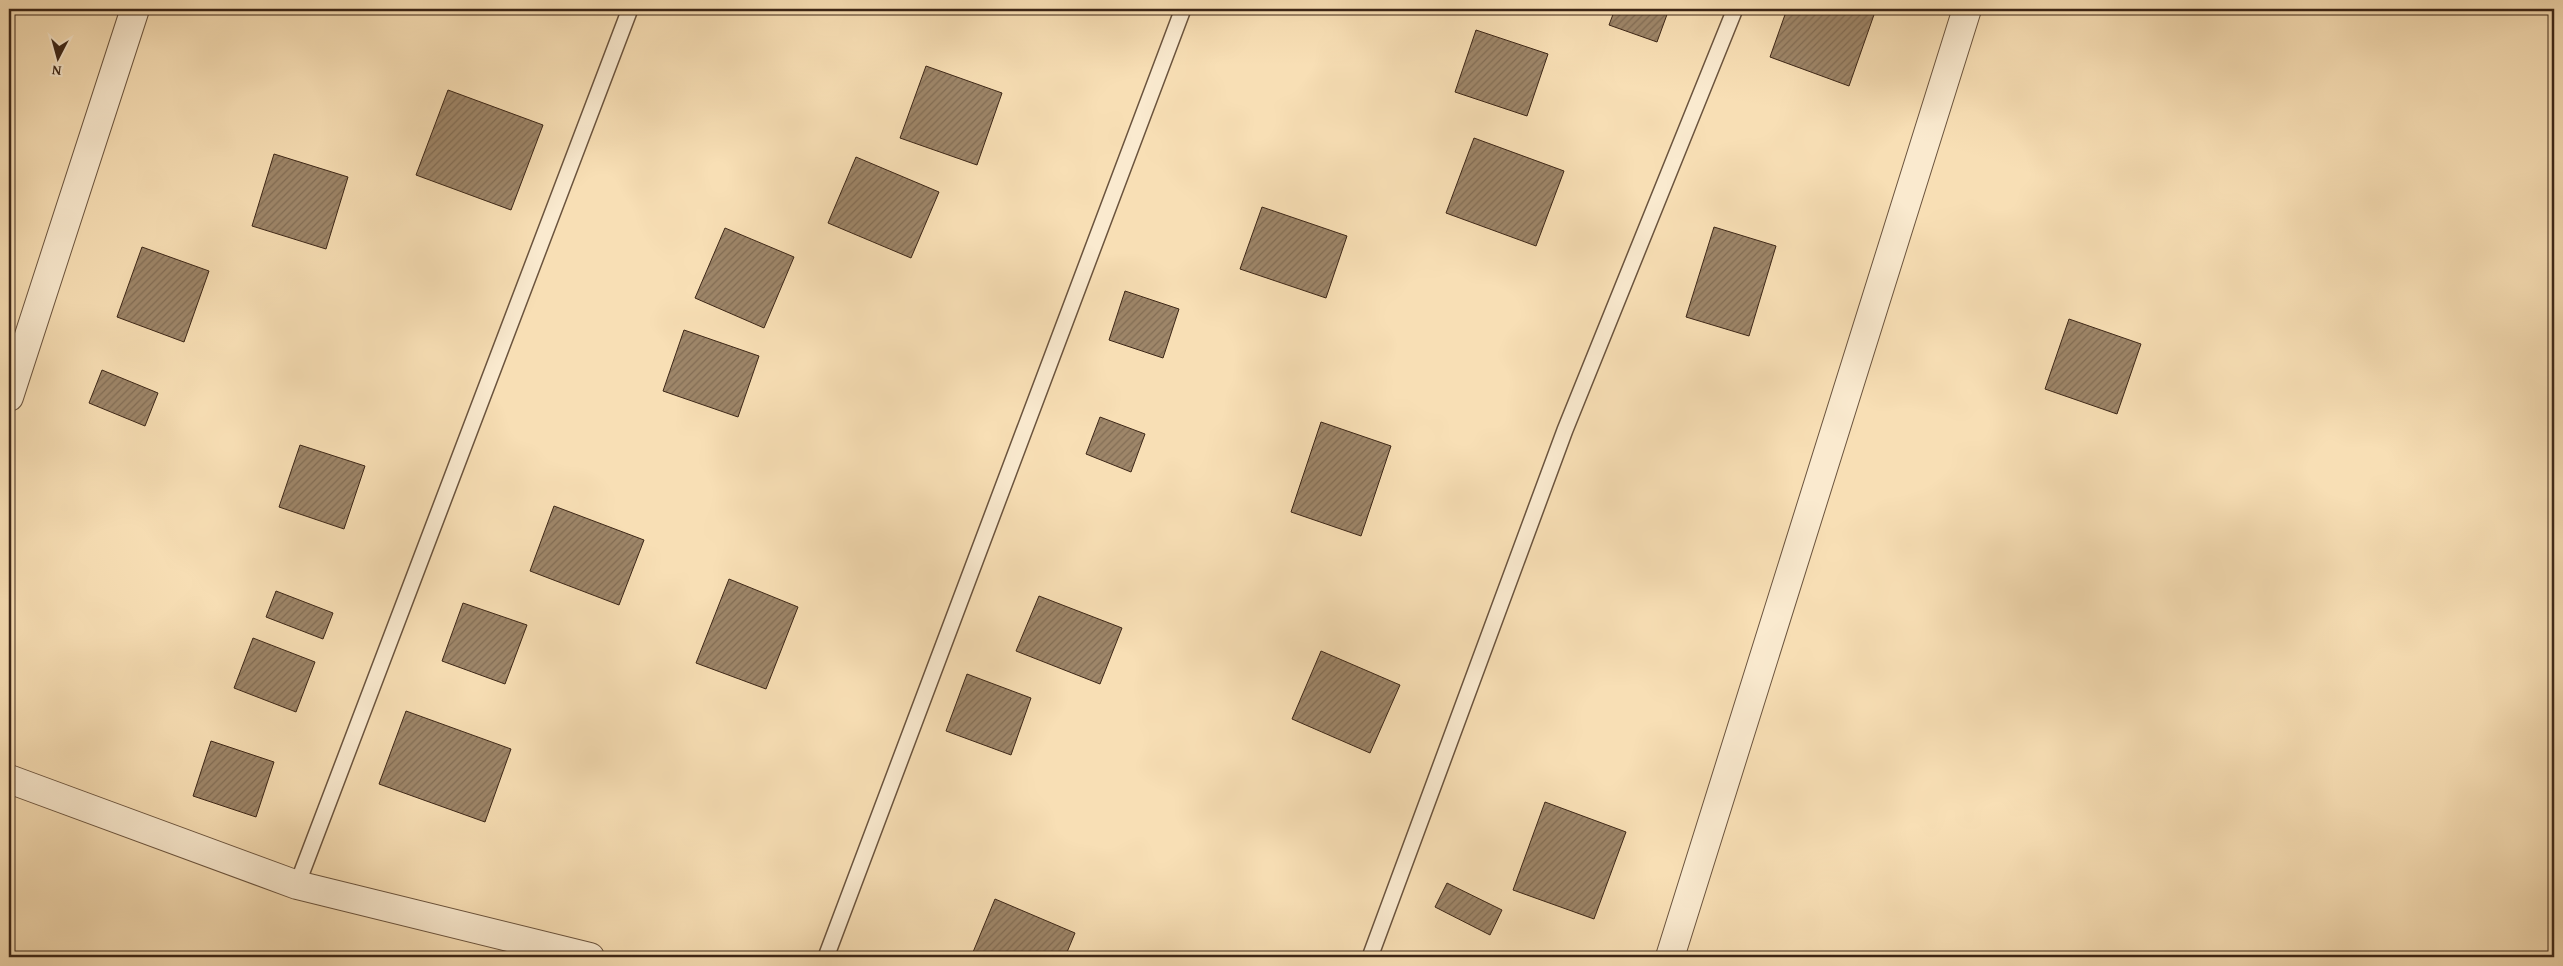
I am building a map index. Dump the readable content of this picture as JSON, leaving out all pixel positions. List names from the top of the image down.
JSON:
{
  "north": "bottom"
}
